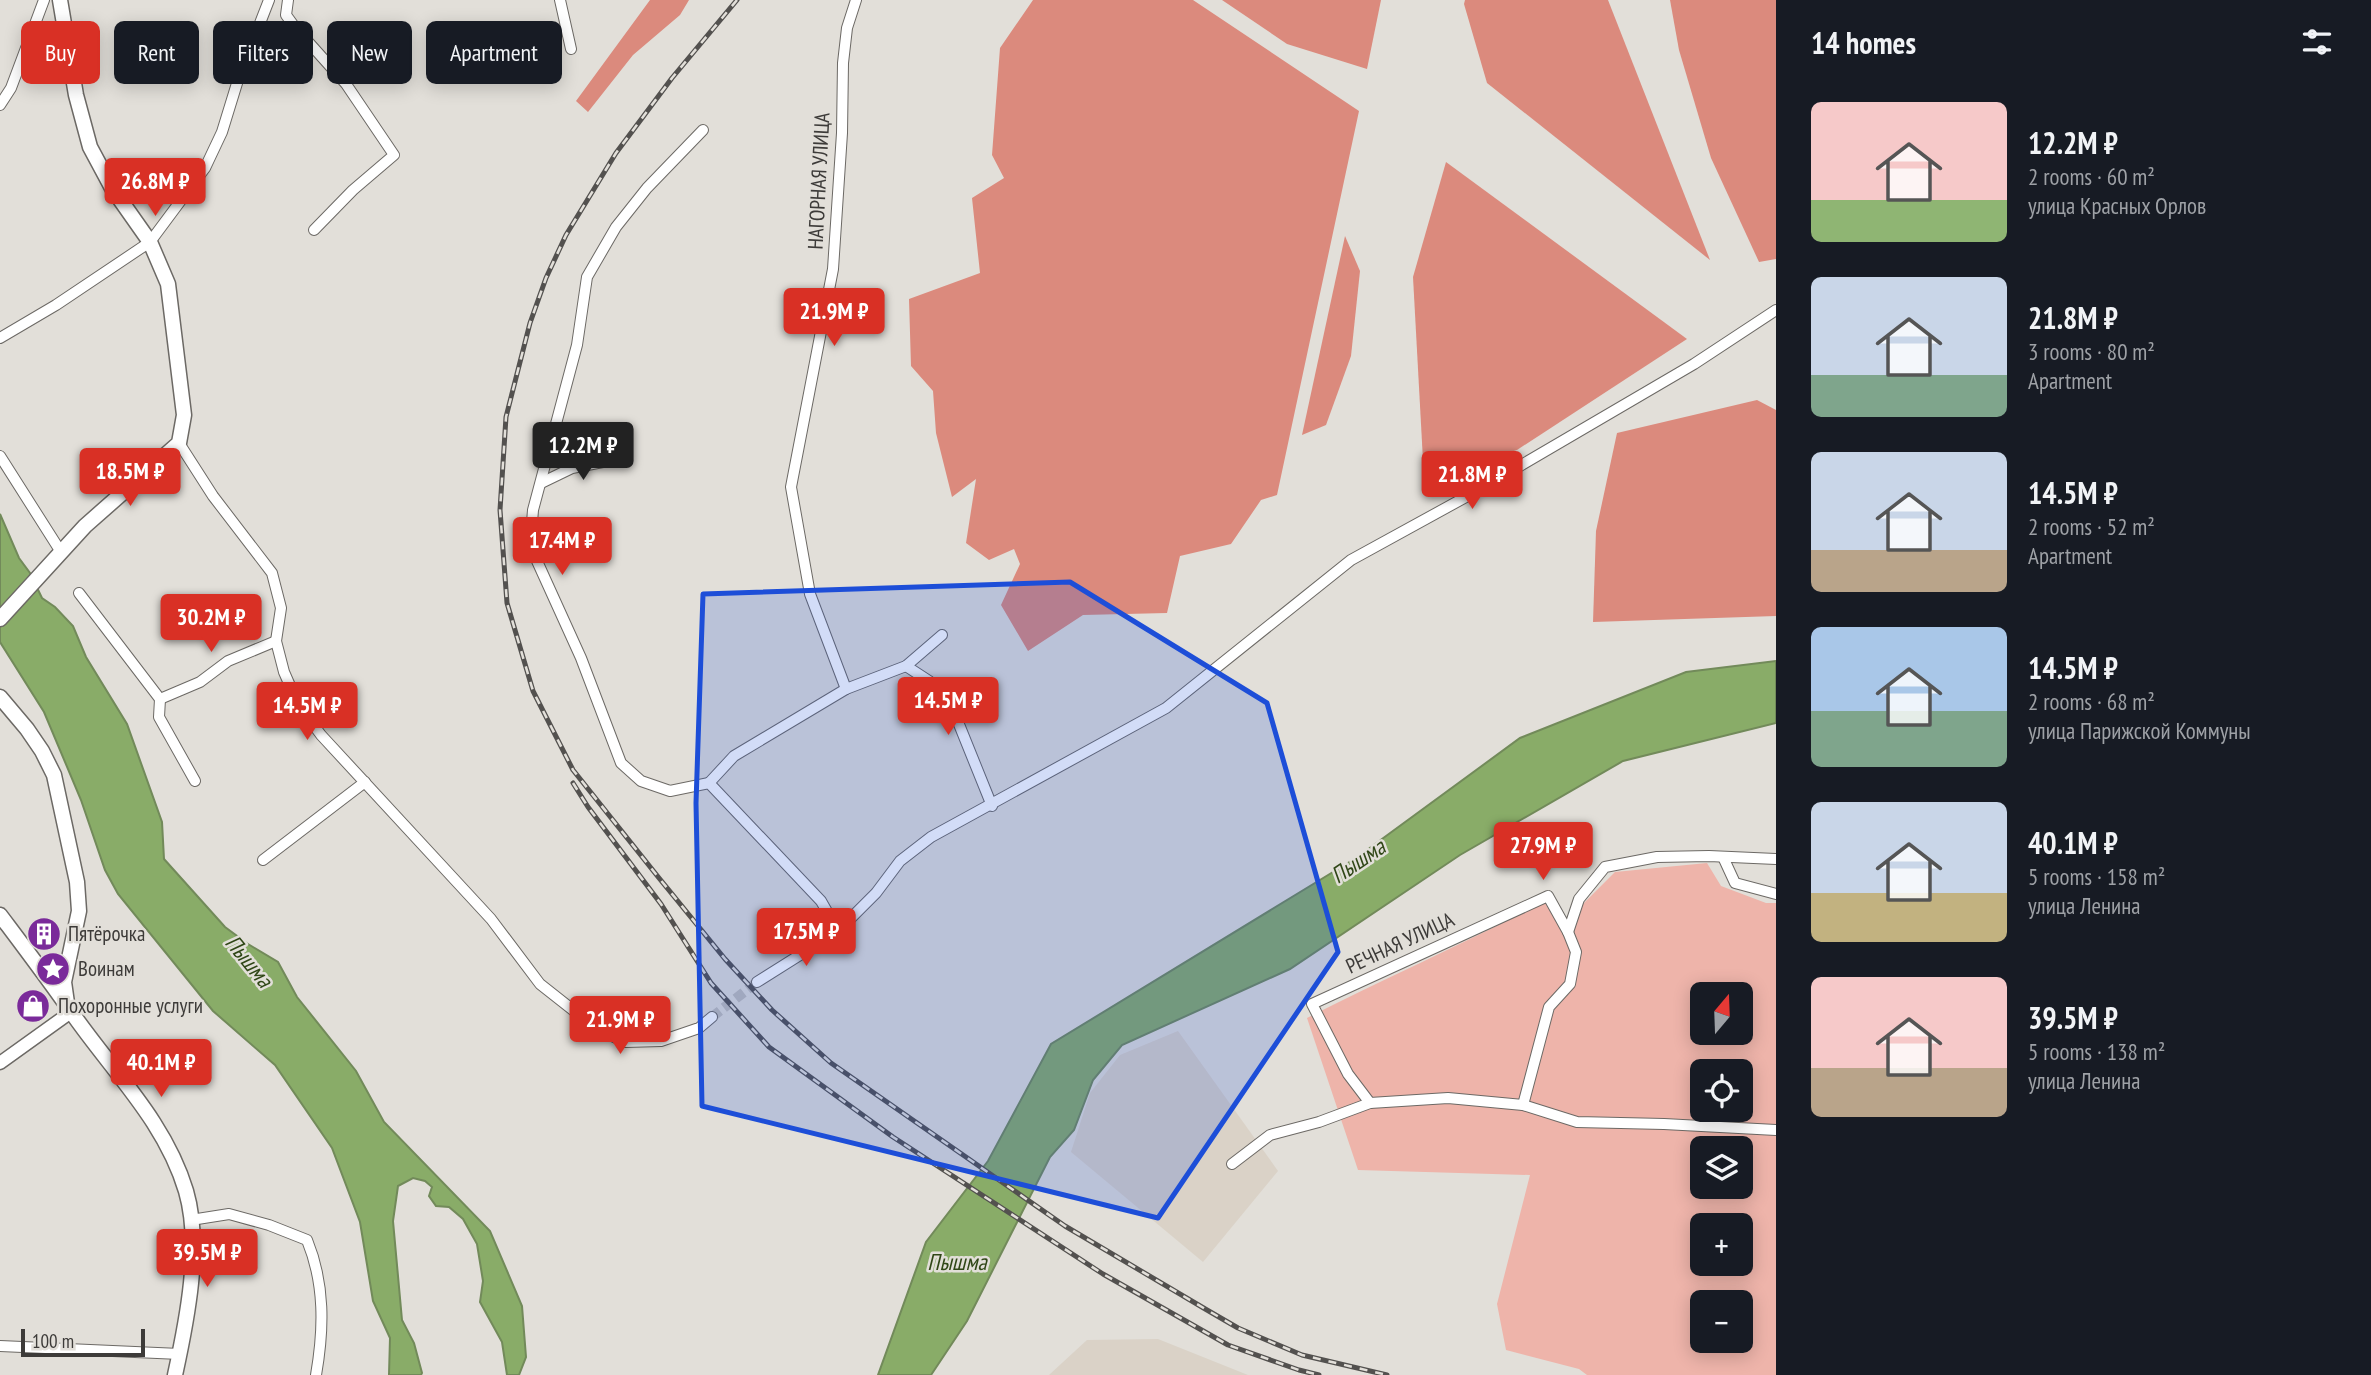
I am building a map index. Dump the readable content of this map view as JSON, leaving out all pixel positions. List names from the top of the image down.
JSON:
{
  "streets": {
    "street": ["НАГОРНАЯ УЛИЦА", "РЕЧНАЯ УЛИЦА"]
  },
  "water": ["Пышма"],
  "places": {
    "building": ["Пятёрочка"],
    "place": ["Воинам"],
    "shop": ["Похоронные услуги"]
  },
  "scale_bar": "100 m",
  "north": "top",
  "page": {
    "heading": "14 homes",
    "chip": [
      "Buy",
      "Rent",
      "Filters",
      "New",
      "Apartment"
    ],
    "list": [
      {
        "name": "12.2M ₽",
        "note": "2 rooms · 60 m² · улица Красных Орлов"
      },
      {
        "name": "21.8M ₽",
        "note": "3 rooms · 80 m² · Apartment"
      },
      {
        "name": "14.5M ₽",
        "note": "2 rooms · 52 m² · Apartment"
      },
      {
        "name": "14.5M ₽",
        "note": "2 rooms · 68 m² · улица Парижской Коммуны"
      },
      {
        "name": "40.1M ₽",
        "note": "5 rooms · 158 m² · улица Ленина"
      },
      {
        "name": "39.5M ₽",
        "note": "5 rooms · 138 m² · улица Ленина"
      }
    ],
    "price": [
      "26.8M ₽",
      "21.9M ₽",
      "12.2M ₽",
      "18.5M ₽",
      "21.8M ₽",
      "17.4M ₽",
      "30.2M ₽",
      "14.5M ₽",
      "14.5M ₽",
      "27.9M ₽",
      "17.5M ₽",
      "21.9M ₽",
      "40.1M ₽",
      "39.5M ₽"
    ],
    "map_buttons": ["+", "−"],
    "scale": "100 m"
  }
}
